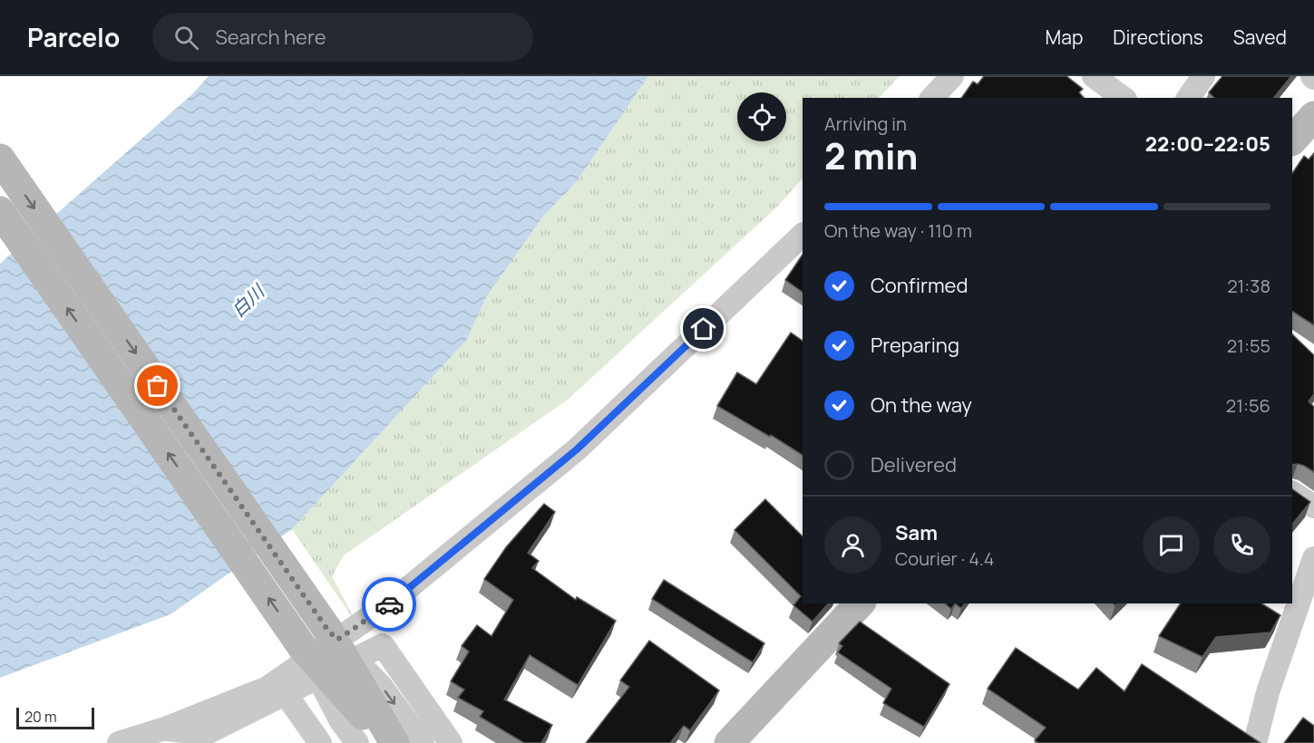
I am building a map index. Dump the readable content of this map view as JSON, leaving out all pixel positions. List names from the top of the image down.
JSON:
{
  "water": ["白川"],
  "scale_bar": "20 m",
  "page": {
    "header": "Parcelo",
    "search": "Search here",
    "nav": ["Map", "Directions", "Saved"],
    "heading": ["2 min", "Arriving in", "22:00–22:05"],
    "panel": ["Sam", "Courier · 4.4"],
    "bar": "On the way · 110 m",
    "list": [
      ["Confirmed", "21:38"],
      ["Preparing", "21:55"],
      ["On the way", "21:56"],
      "Delivered"
    ],
    "scale": "20 m"
  }
}
